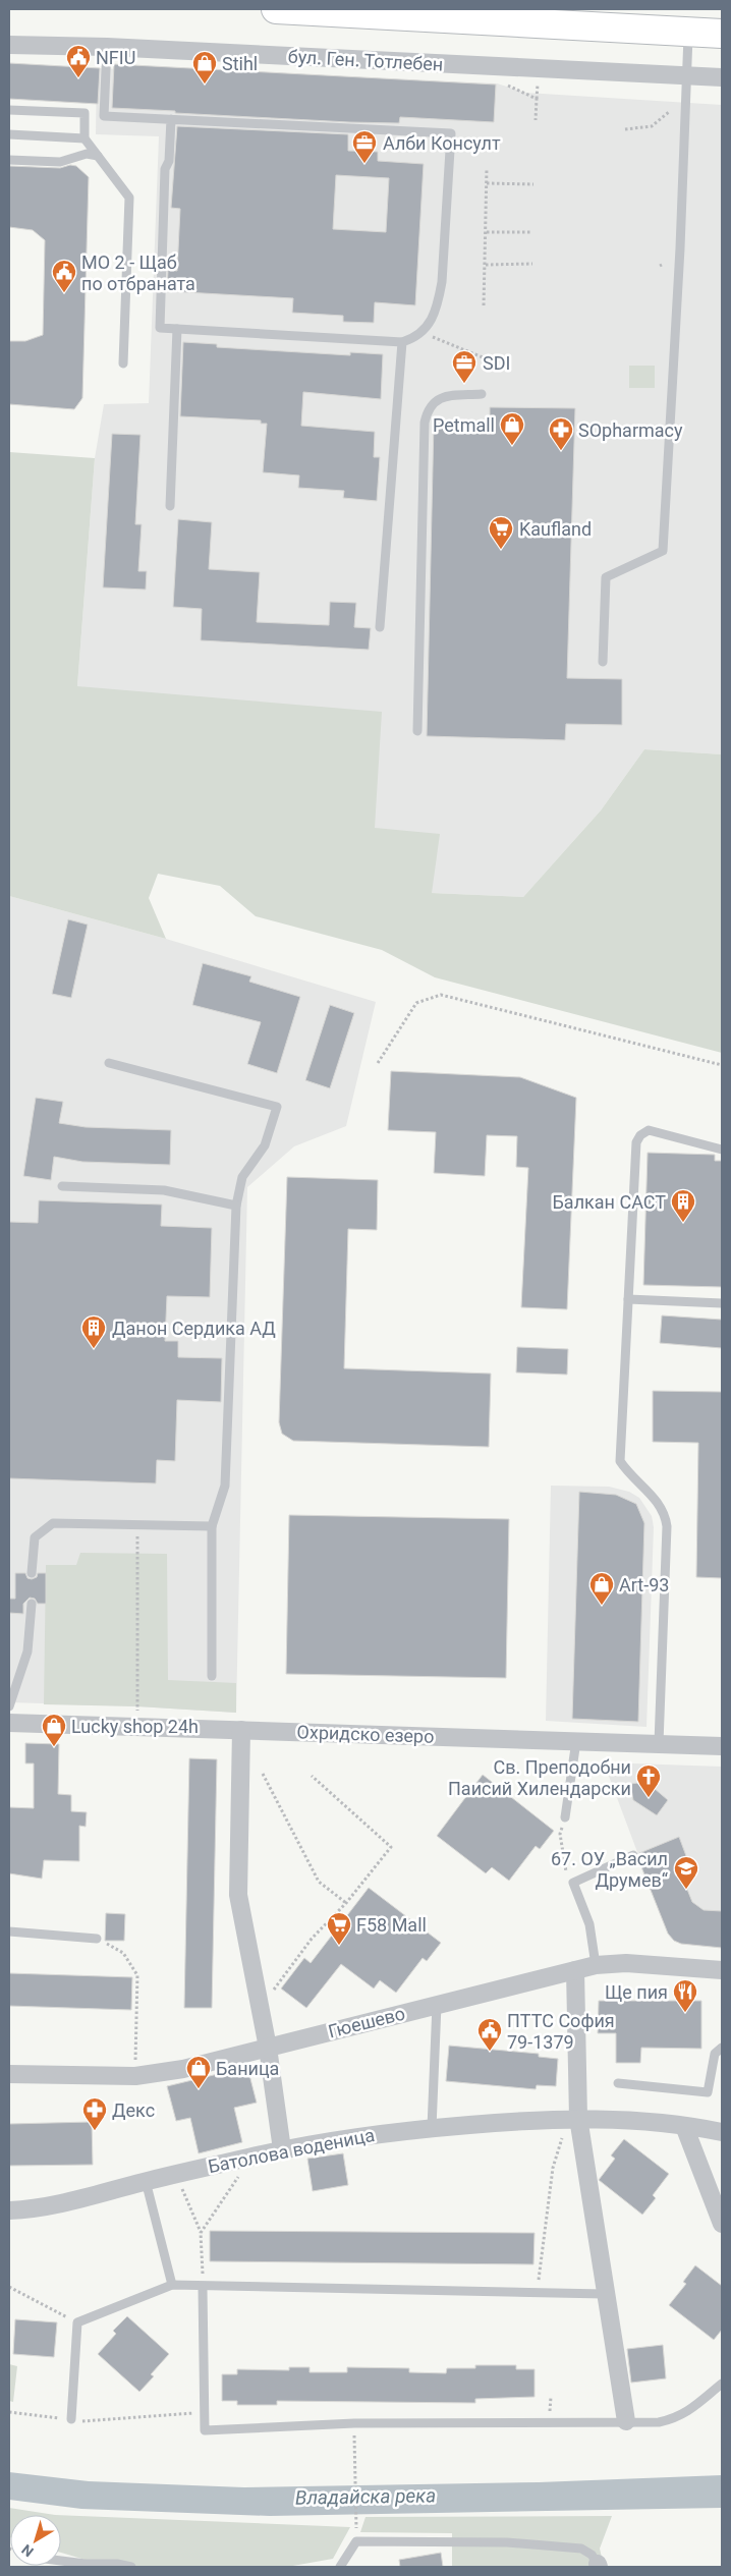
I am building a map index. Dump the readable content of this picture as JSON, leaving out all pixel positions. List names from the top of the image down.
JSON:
{
  "streets": {
    "street": [
      "бул. Ген. Тотлебен",
      "Охридско езеро",
      "Гюешево",
      "Батолова воденица"
    ]
  },
  "water": ["Владайска река"],
  "places": {
    "public building": ["NFIU", "МО 2 - Щаб по отбраната", "ПТТС София 79-1379"],
    "shop": [
      "Stihl",
      "Petmall",
      "Art-93",
      "Lucky shop 24h",
      "Баница"
    ],
    "office": ["Алби Консулт", "SDI"],
    "pharmacy": ["SOpharmacy", "Декс"],
    "supermarket": ["Kaufland", "F58 Mall"],
    "building": ["Балкан САСТ", "Данон Сердика АД"],
    "church": ["Св. Преподобни Паисий Хилендарски"],
    "school or university": ["67. ОУ „Васил Друмев“"],
    "restaurant": ["Ще пия"]
  },
  "north": "bottom left"
}
